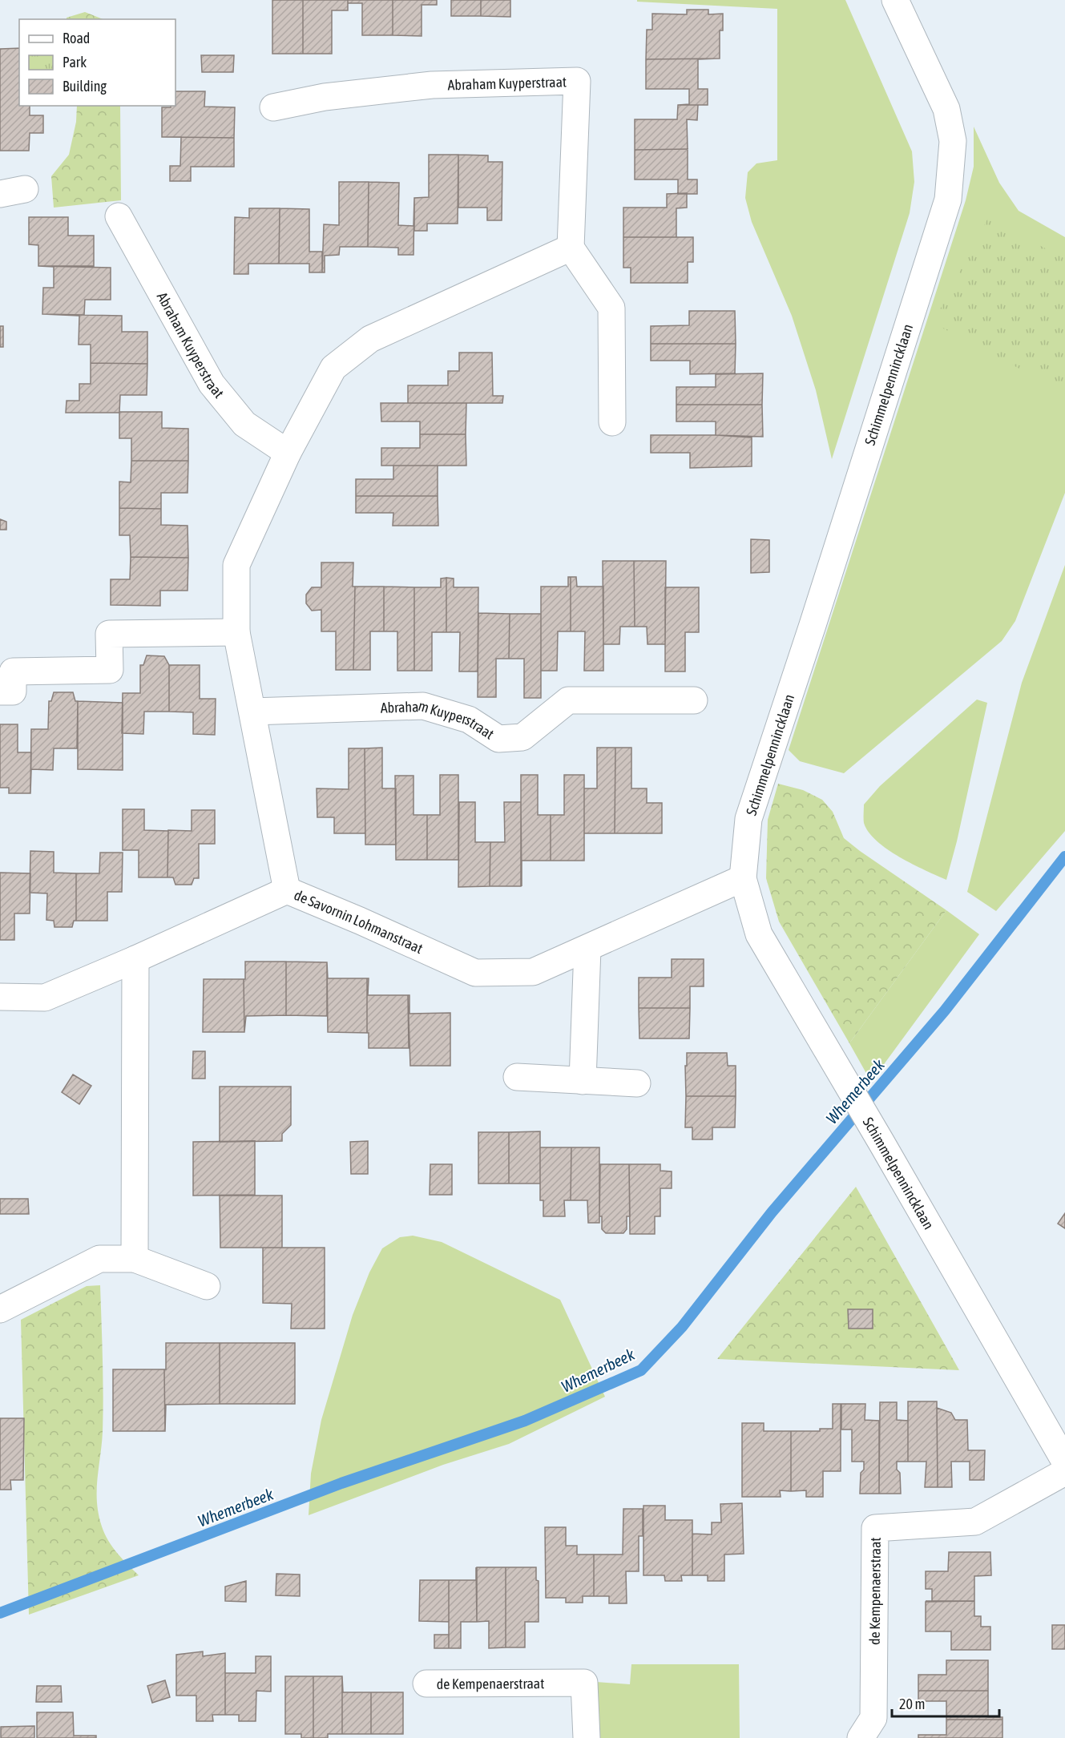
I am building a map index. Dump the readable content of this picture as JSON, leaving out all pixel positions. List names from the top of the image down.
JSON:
{
  "streets": {
    "street": [
      "Abraham Kuyperstraat",
      "Schimmelpennincklaan",
      "de Savornin Lohmanstraat",
      "de Kempenaerstraat"
    ]
  },
  "crossings": [
    ["Schimmelpennincklaan", "de Savornin Lohmanstraat"]
  ],
  "water": ["Whemerbeek"],
  "legend": ["Road", "Park", "Building"],
  "scale_bar": "20 m"
}
